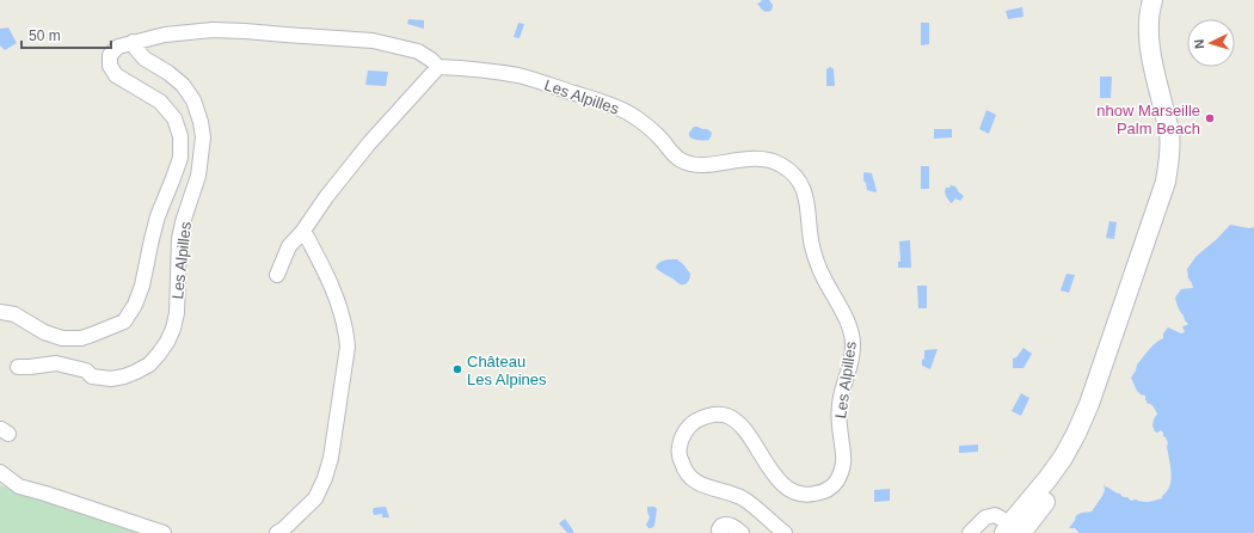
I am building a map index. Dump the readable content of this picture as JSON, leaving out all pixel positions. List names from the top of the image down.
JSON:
{
  "streets": {
    "street": ["Les Alpilles"]
  },
  "places": ["nhow Marseille Palm Beach", "Château Les Alpines"],
  "scale_bar": "50 m",
  "north": "left"
}
